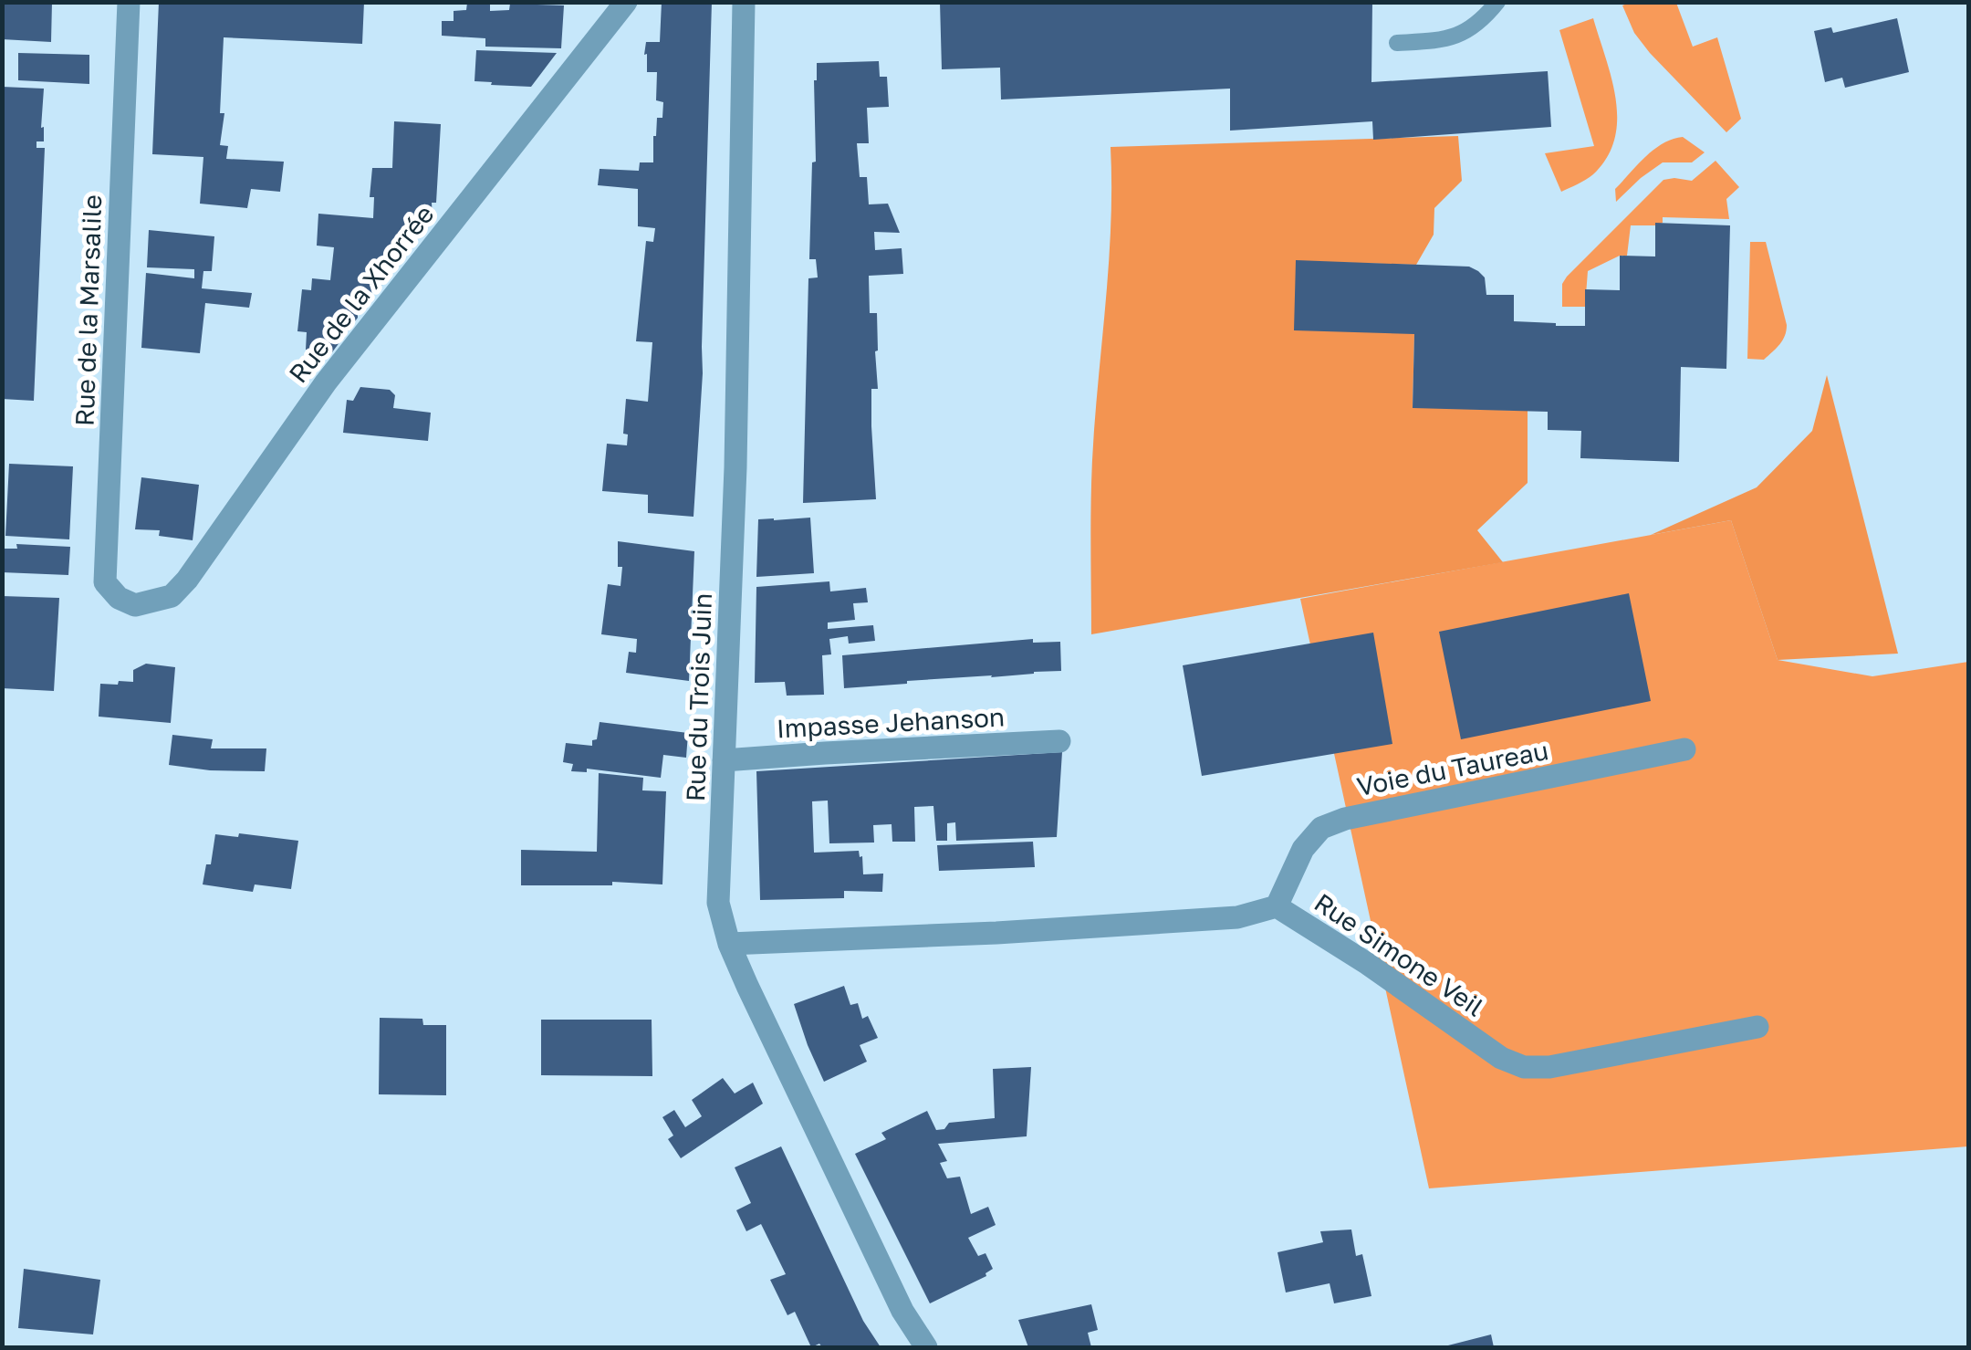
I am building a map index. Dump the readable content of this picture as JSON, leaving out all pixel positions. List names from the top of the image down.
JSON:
{
  "streets": {
    "street": [
      "Rue de la Xhorrée",
      "Rue de la Marsalile",
      "Rue du Trois Juin",
      "Impasse Jehanson",
      "Voie du Taureau",
      "Rue Simone Veil"
    ]
  },
  "crossings": [
    ["Rue de la Xhorrée", "Rue de la Marsalile"],
    ["Rue du Trois Juin", "Impasse Jehanson"],
    ["Rue du Trois Juin", "Rue Simone Veil"],
    ["Voie du Taureau", "Rue Simone Veil"]
  ]
}
